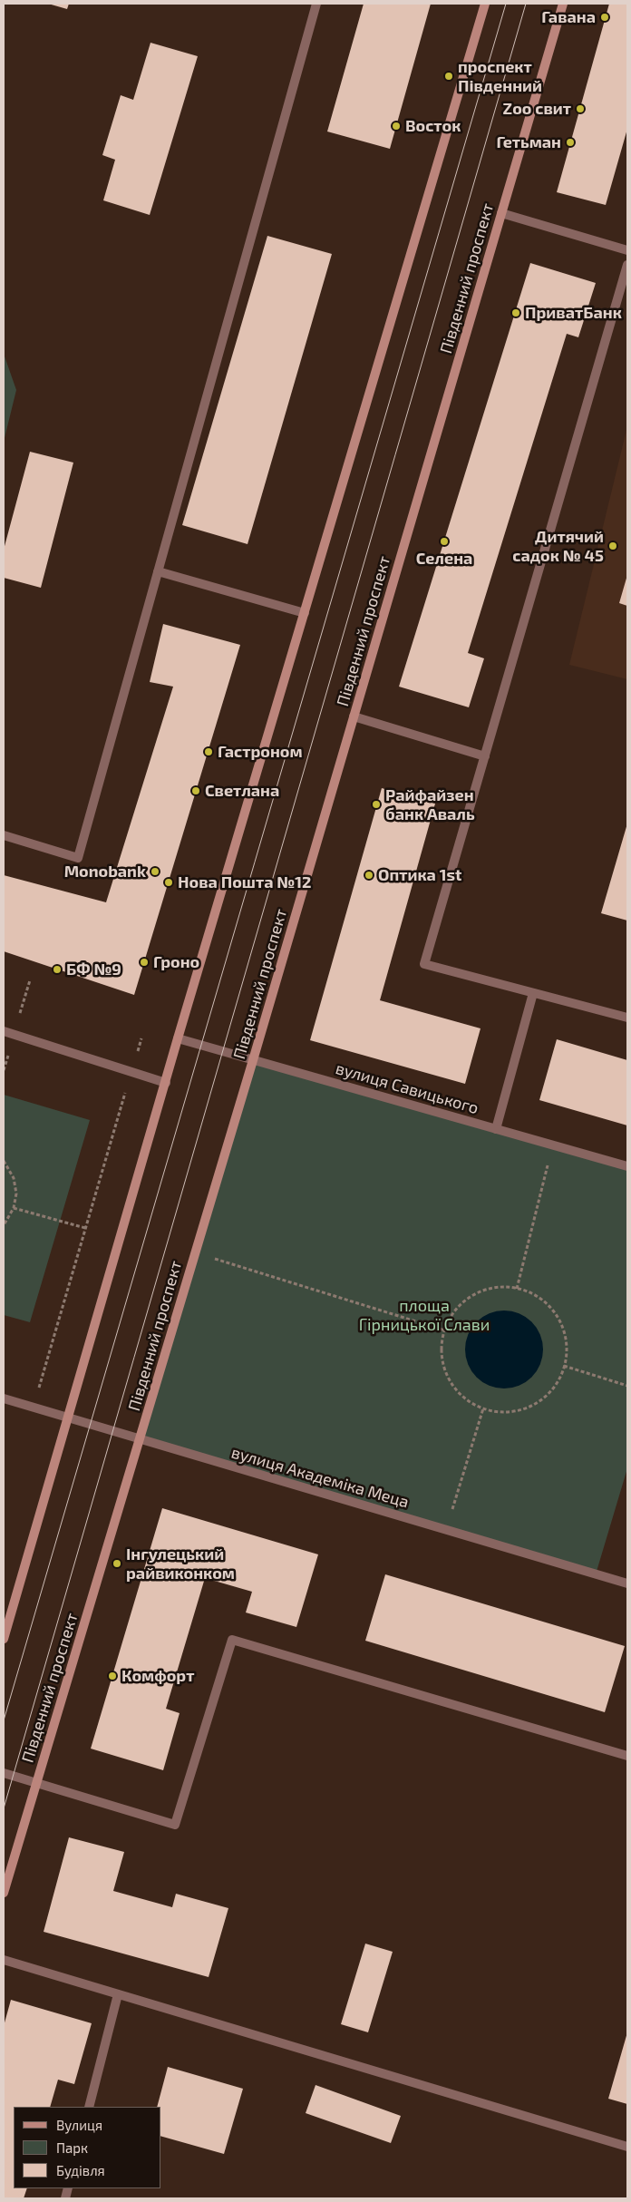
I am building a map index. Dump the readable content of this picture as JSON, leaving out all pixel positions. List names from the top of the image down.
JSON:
{
  "streets": {
    "main road": ["Південний проспект"],
    "street": ["вулиця Савицького", "вулиця Академіка Меца"]
  },
  "crossings": [
    ["Південний проспект", "вулиця Савицького"],
    ["Південний проспект", "вулиця Академіка Меца"]
  ],
  "parks": ["площа Гірницької Слави"],
  "places": [
    "Гавана",
    "проспект Південний",
    "Zoo свит",
    "Восток",
    "Гетьман",
    "ПриватБанк",
    "Селена",
    "Дитячий садок № 45",
    "Гастроном",
    "Светлана",
    "Райфайзен банк Аваль",
    "Monobank",
    "Оптика 1st",
    "Нова Пошта №12",
    "Гроно",
    "БФ №9",
    "Інгулецький райвиконком",
    "Комфорт"
  ],
  "legend": ["Вулиця", "Парк", "Будівля"]
}
